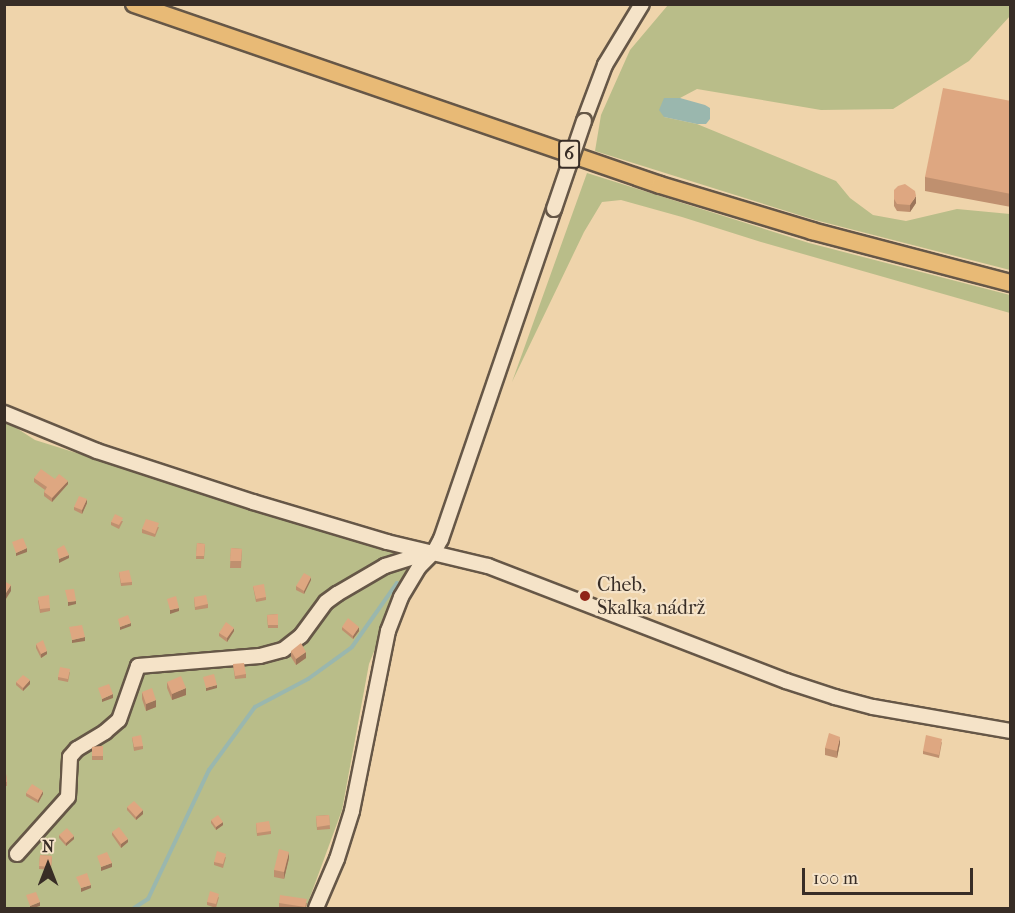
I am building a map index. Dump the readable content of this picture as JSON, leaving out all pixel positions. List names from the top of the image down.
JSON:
{
  "streets": {
    "main road": ["6"]
  },
  "places": ["Cheb, Skalka nádrž"],
  "scale_bar": "100 m",
  "north": "top"
}
